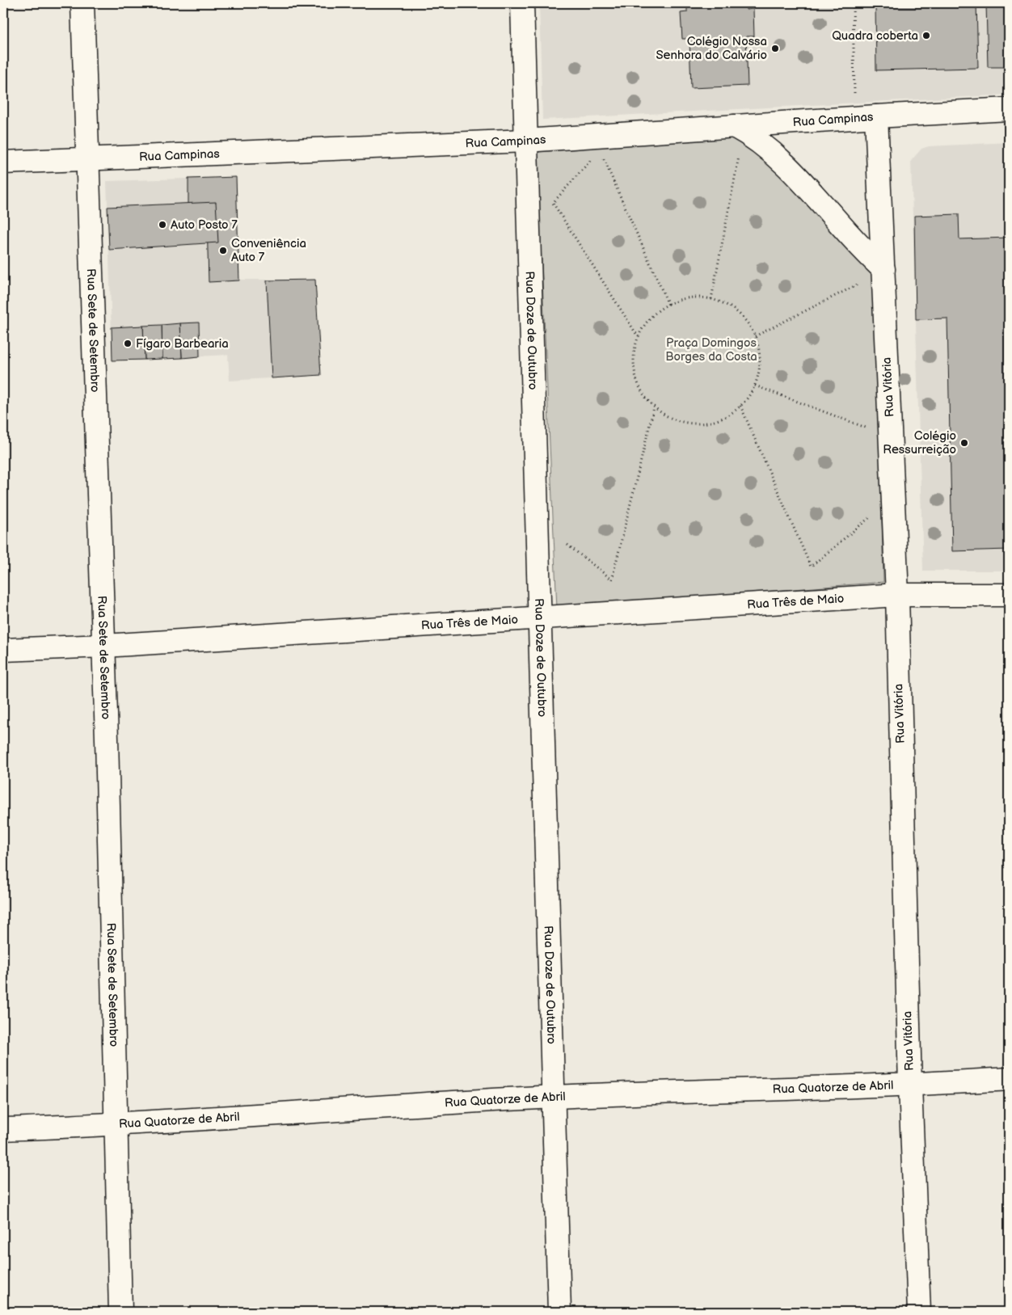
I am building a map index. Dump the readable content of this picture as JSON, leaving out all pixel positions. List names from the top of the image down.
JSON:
{
  "streets": {
    "street": [
      "Rua Campinas",
      "Rua Sete de Setembro",
      "Rua Doze de Outubro",
      "Rua Vitória",
      "Rua Três de Maio",
      "Rua Quatorze de Abril"
    ]
  },
  "crossings": [
    ["Rua Campinas", "Rua Sete de Setembro"],
    ["Rua Campinas", "Rua Doze de Outubro"],
    ["Rua Campinas", "Rua Vitória"],
    ["Rua Sete de Setembro", "Rua Três de Maio"],
    ["Rua Sete de Setembro", "Rua Quatorze de Abril"],
    ["Rua Doze de Outubro", "Rua Três de Maio"],
    ["Rua Doze de Outubro", "Rua Quatorze de Abril"],
    ["Rua Vitória", "Rua Três de Maio"],
    ["Rua Vitória", "Rua Quatorze de Abril"]
  ],
  "parks": ["Praça Domingos Borges da Costa"],
  "places": [
    "Quadra coberta",
    "Colégio Nossa Senhora do Calvário",
    "Auto Posto 7",
    "Conveniência Auto 7",
    "Fígaro Barbearia",
    "Colégio Ressurreição"
  ]
}
